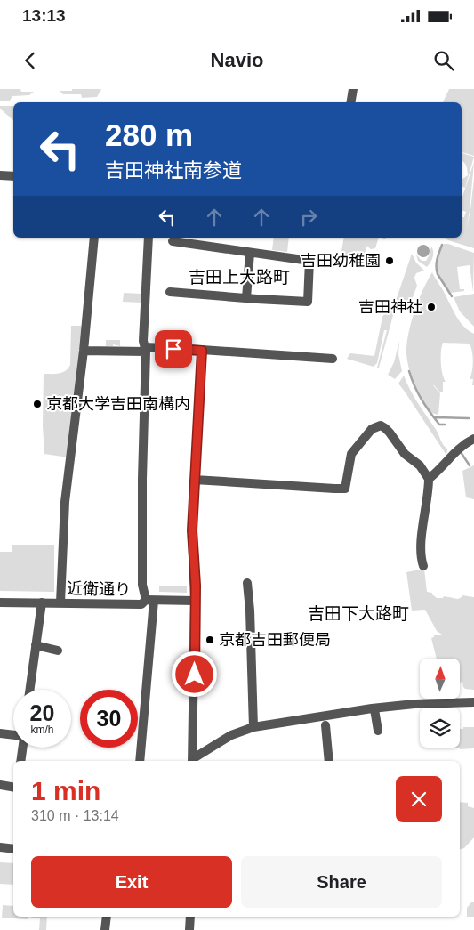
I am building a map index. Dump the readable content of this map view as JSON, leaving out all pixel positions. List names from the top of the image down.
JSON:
{
  "streets": {
    "street": ["近衛通り"]
  },
  "districts": ["吉田上大路町", "吉田下大路町"],
  "places": [
    "吉田幼稚園",
    "吉田神社",
    "京都大学吉田南構内",
    "京都吉田郵便局"
  ],
  "north": "top",
  "page": {
    "status": "13:13",
    "header": "Navio",
    "turn": ["280 m", "吉田神社南参道"],
    "speed": "20 km/h",
    "limit": "30",
    "heading": ["1 min", "310 m · 13:14"],
    "buttons": ["Exit", "Share"]
  }
}
